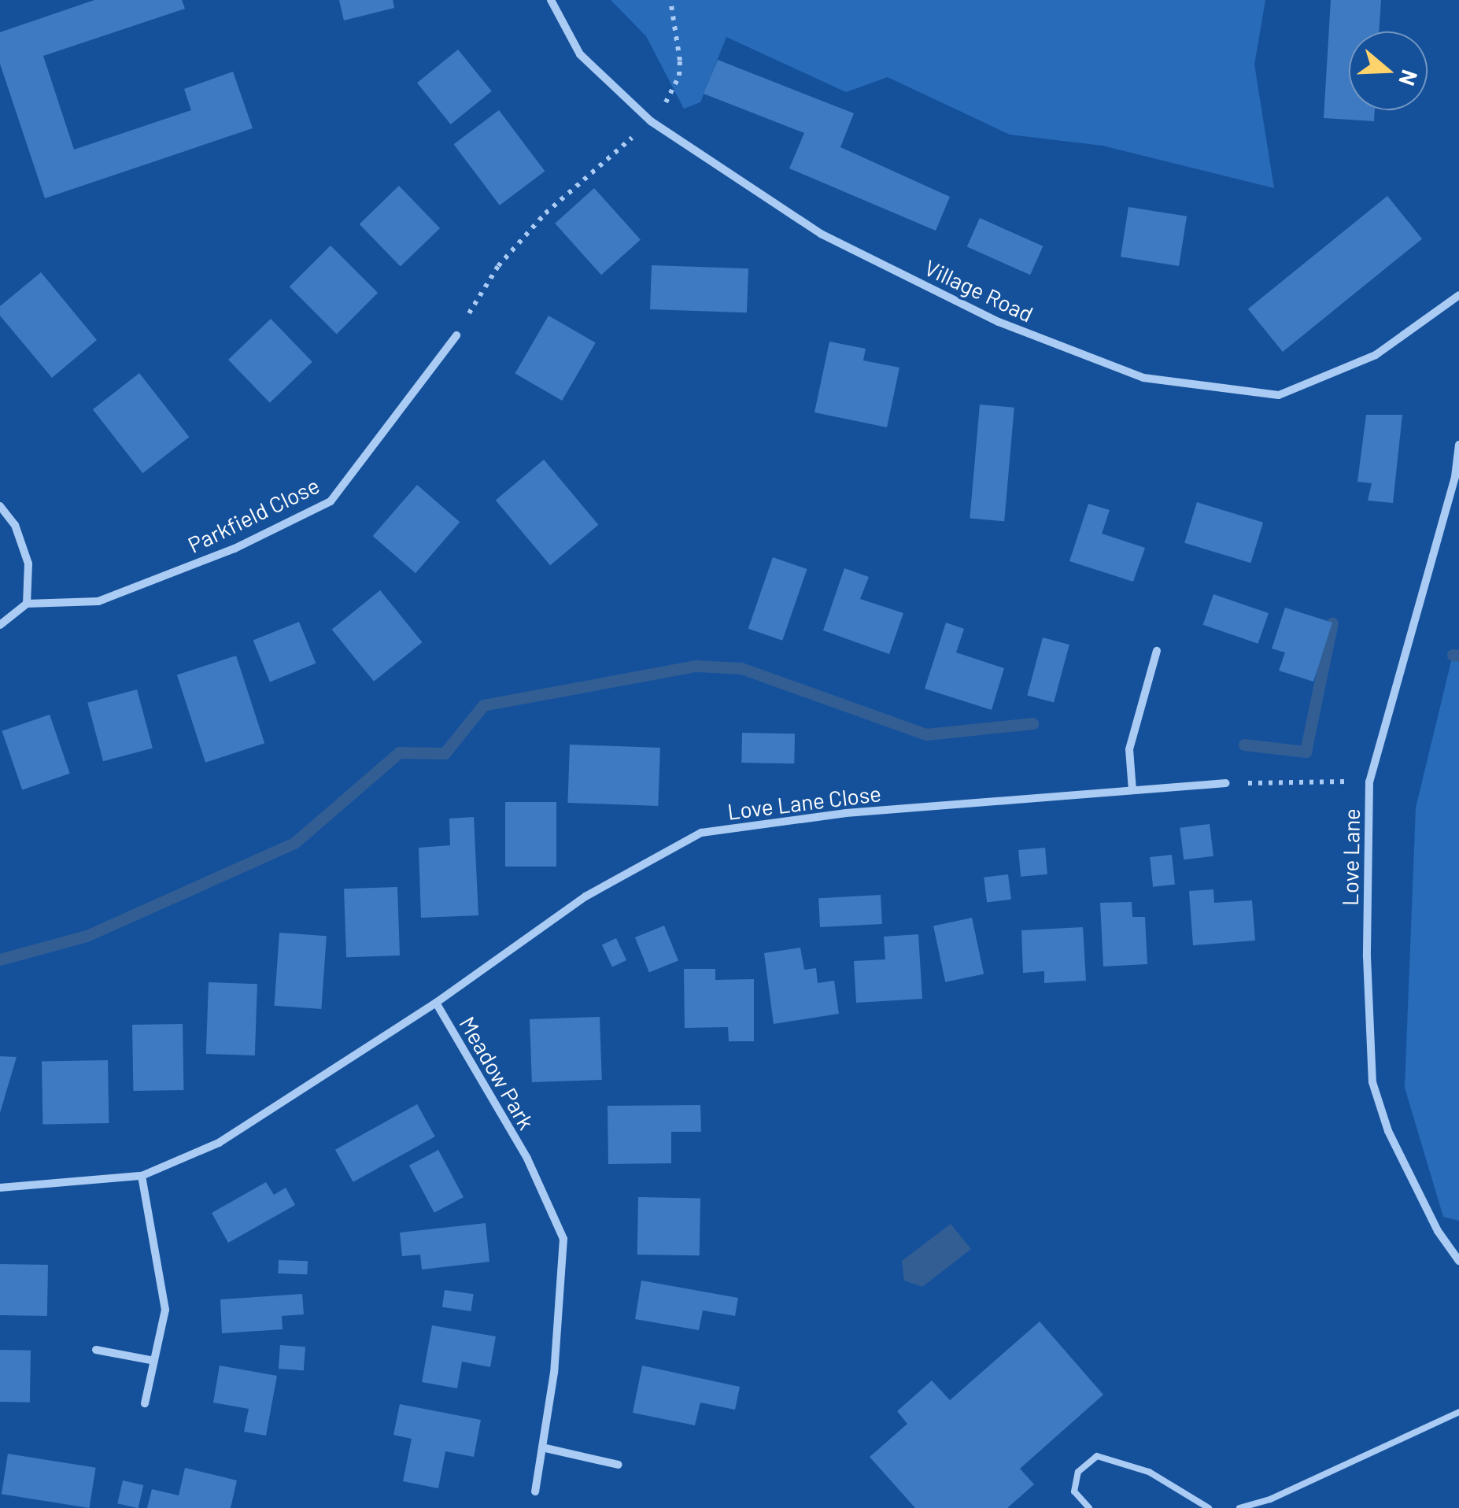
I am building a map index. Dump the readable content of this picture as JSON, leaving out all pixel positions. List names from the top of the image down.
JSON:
{
  "streets": {
    "street": [
      "Village Road",
      "Parkfield Close",
      "Love Lane Close",
      "Love Lane",
      "Meadow Park"
    ]
  },
  "crossings": [
    ["Love Lane Close", "Meadow Park"]
  ],
  "north": "right"
}
